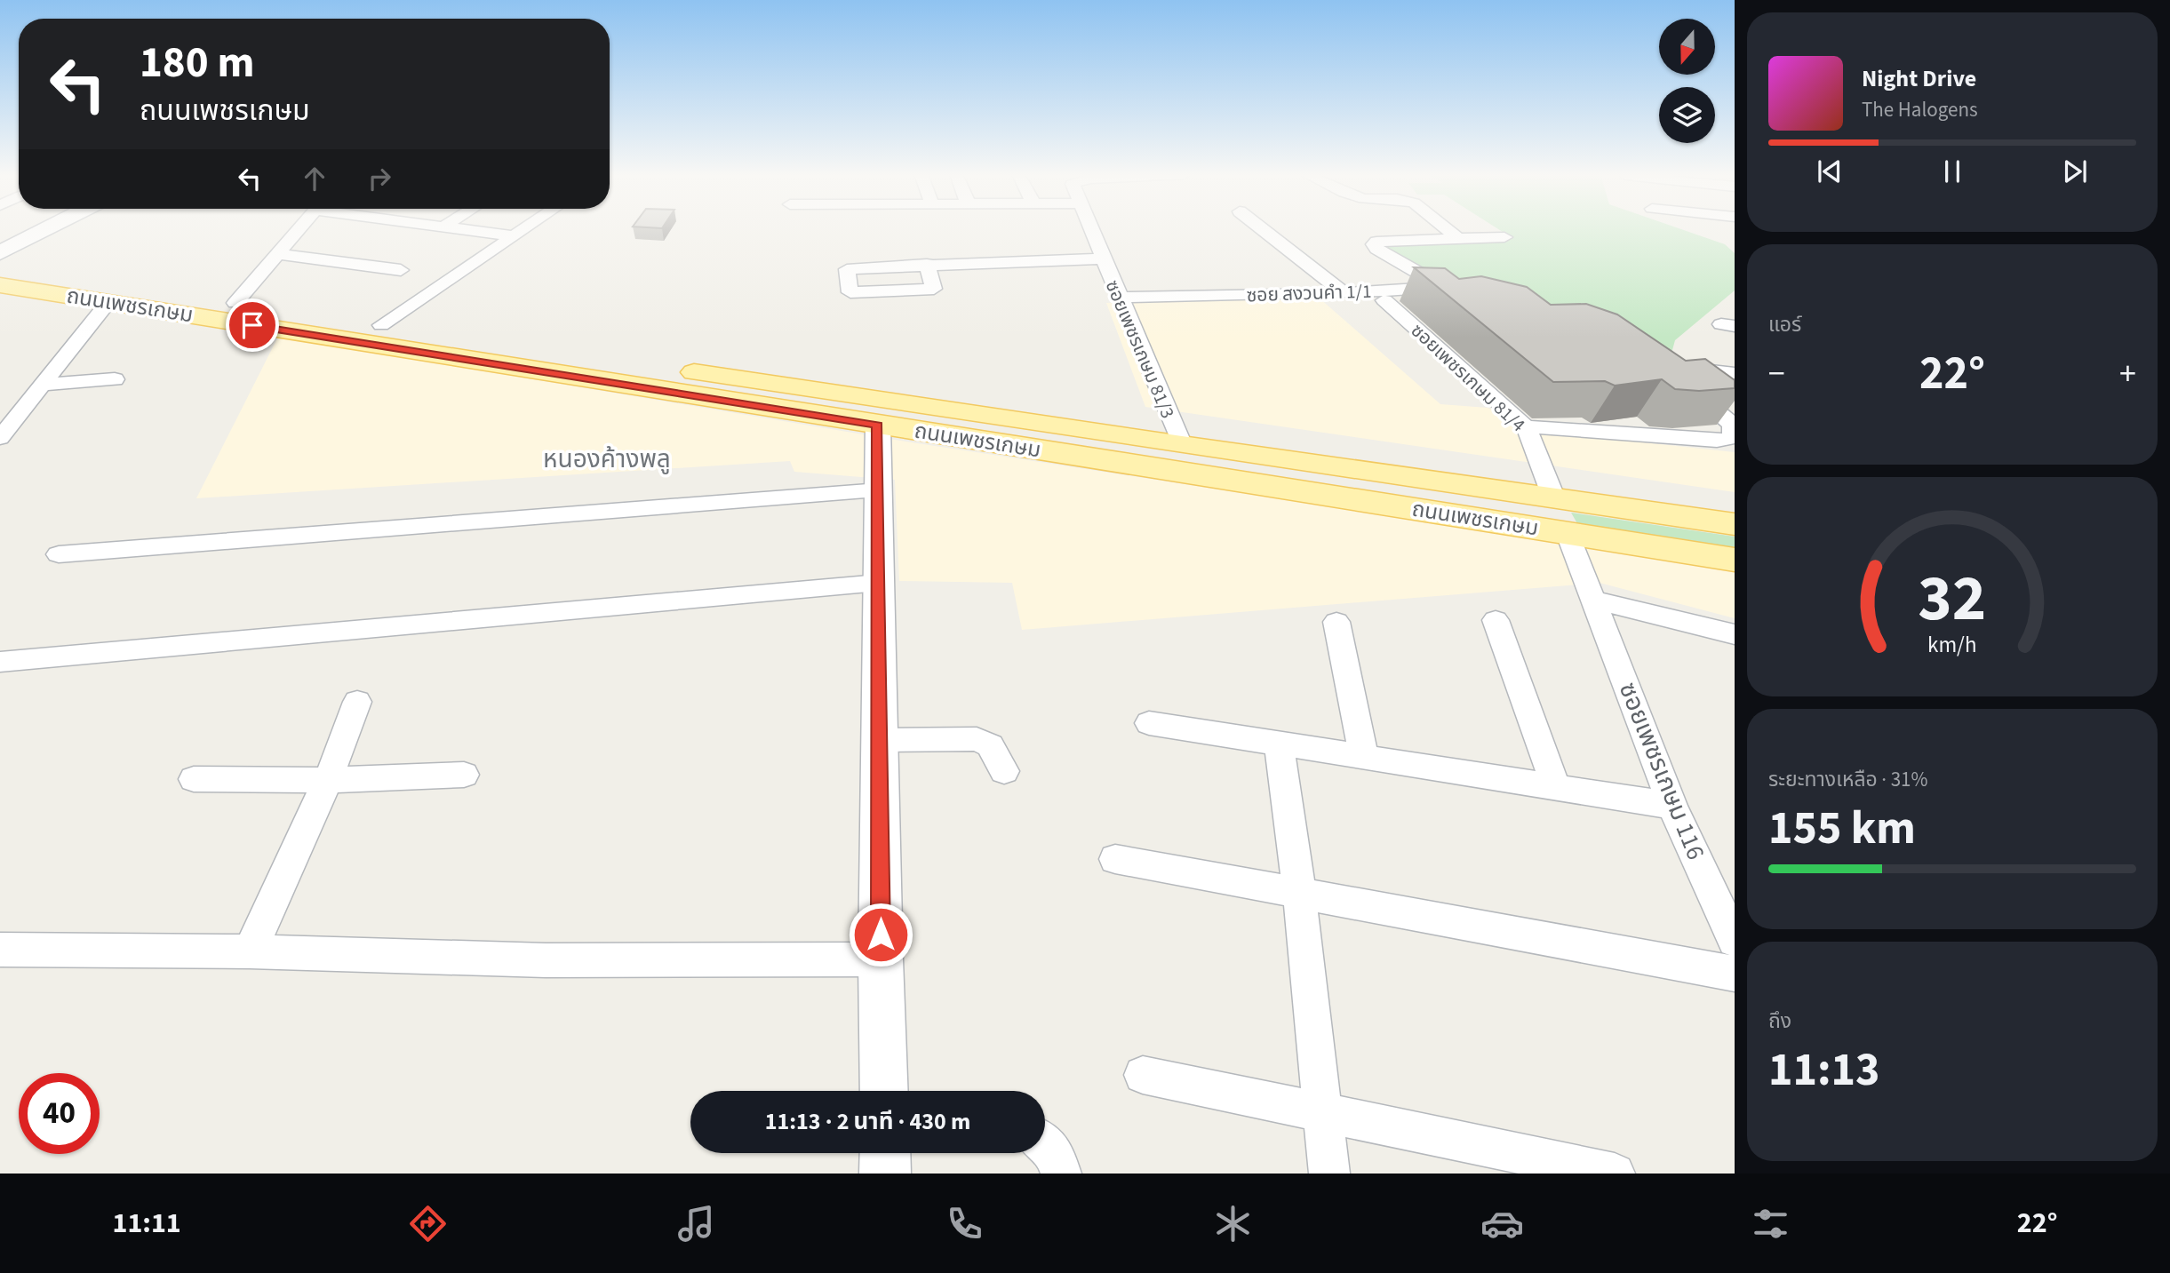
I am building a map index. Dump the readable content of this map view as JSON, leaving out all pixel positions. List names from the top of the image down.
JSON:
{
  "streets": {
    "main road": ["ถนนเพชรเกษม"],
    "street": [
      "ซอย สงวนคำ 1/1",
      "ซอยเพชรเกษม 81/3",
      "ซอยเพชรเกษม 81/4",
      "ซอยเพชรเกษม 116"
    ]
  },
  "crossings": [
    ["ซอย สงวนคำ 1/1", "ซอยเพชรเกษม 81/3"],
    ["ถนนเพชรเกษม", "ซอยเพชรเกษม 81/3"],
    ["ถนนเพชรเกษม", "ซอยเพชรเกษม 81/4"],
    ["ถนนเพชรเกษม", "ซอยเพชรเกษม 116"]
  ],
  "districts": ["หนองค้างพลู"],
  "north": "bottom",
  "page": {
    "turn": ["180 m", "ถนนเพชรเกษม"],
    "song": ["Night Drive", "The Halogens"],
    "tile": [
      "แอร์",
      ["ระยะทางเหลือ · 31%", "155 km"],
      ["ถึง", "11:13"]
    ],
    "heat": ["−", "22°", "+"],
    "limit": "40",
    "trip": "11:13 · 2 นาที · 430 m",
    "tabs": ["11:11", "22°"],
    "gauge": ["32", "km/h"]
  }
}
